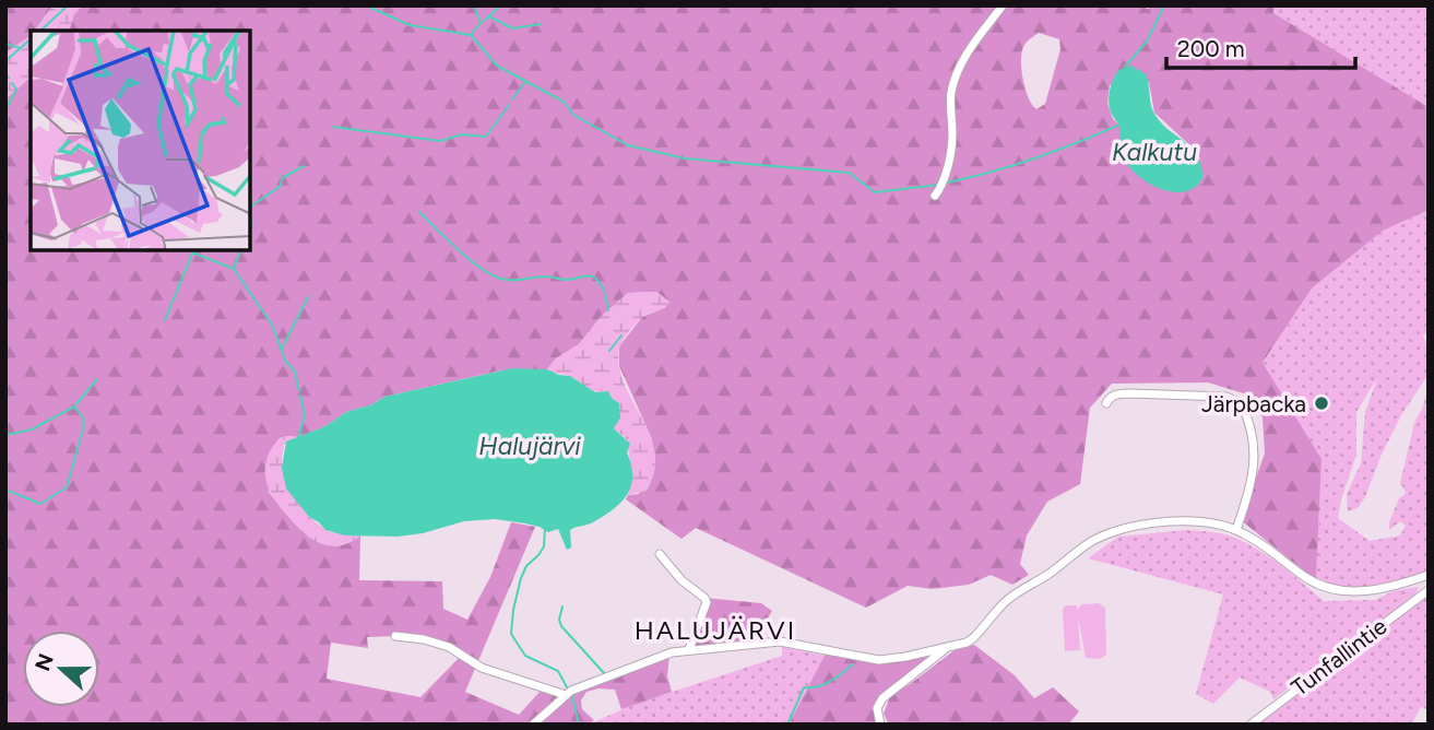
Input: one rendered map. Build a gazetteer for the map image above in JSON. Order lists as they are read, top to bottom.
{
  "streets": {
    "street": ["Tunfallintie"]
  },
  "districts": ["HALUJÄRVI"],
  "water": ["Kalkutu", "Halujärvi"],
  "places": ["Järpbacka"],
  "scale_bar": "200 m",
  "north": "left"
}
